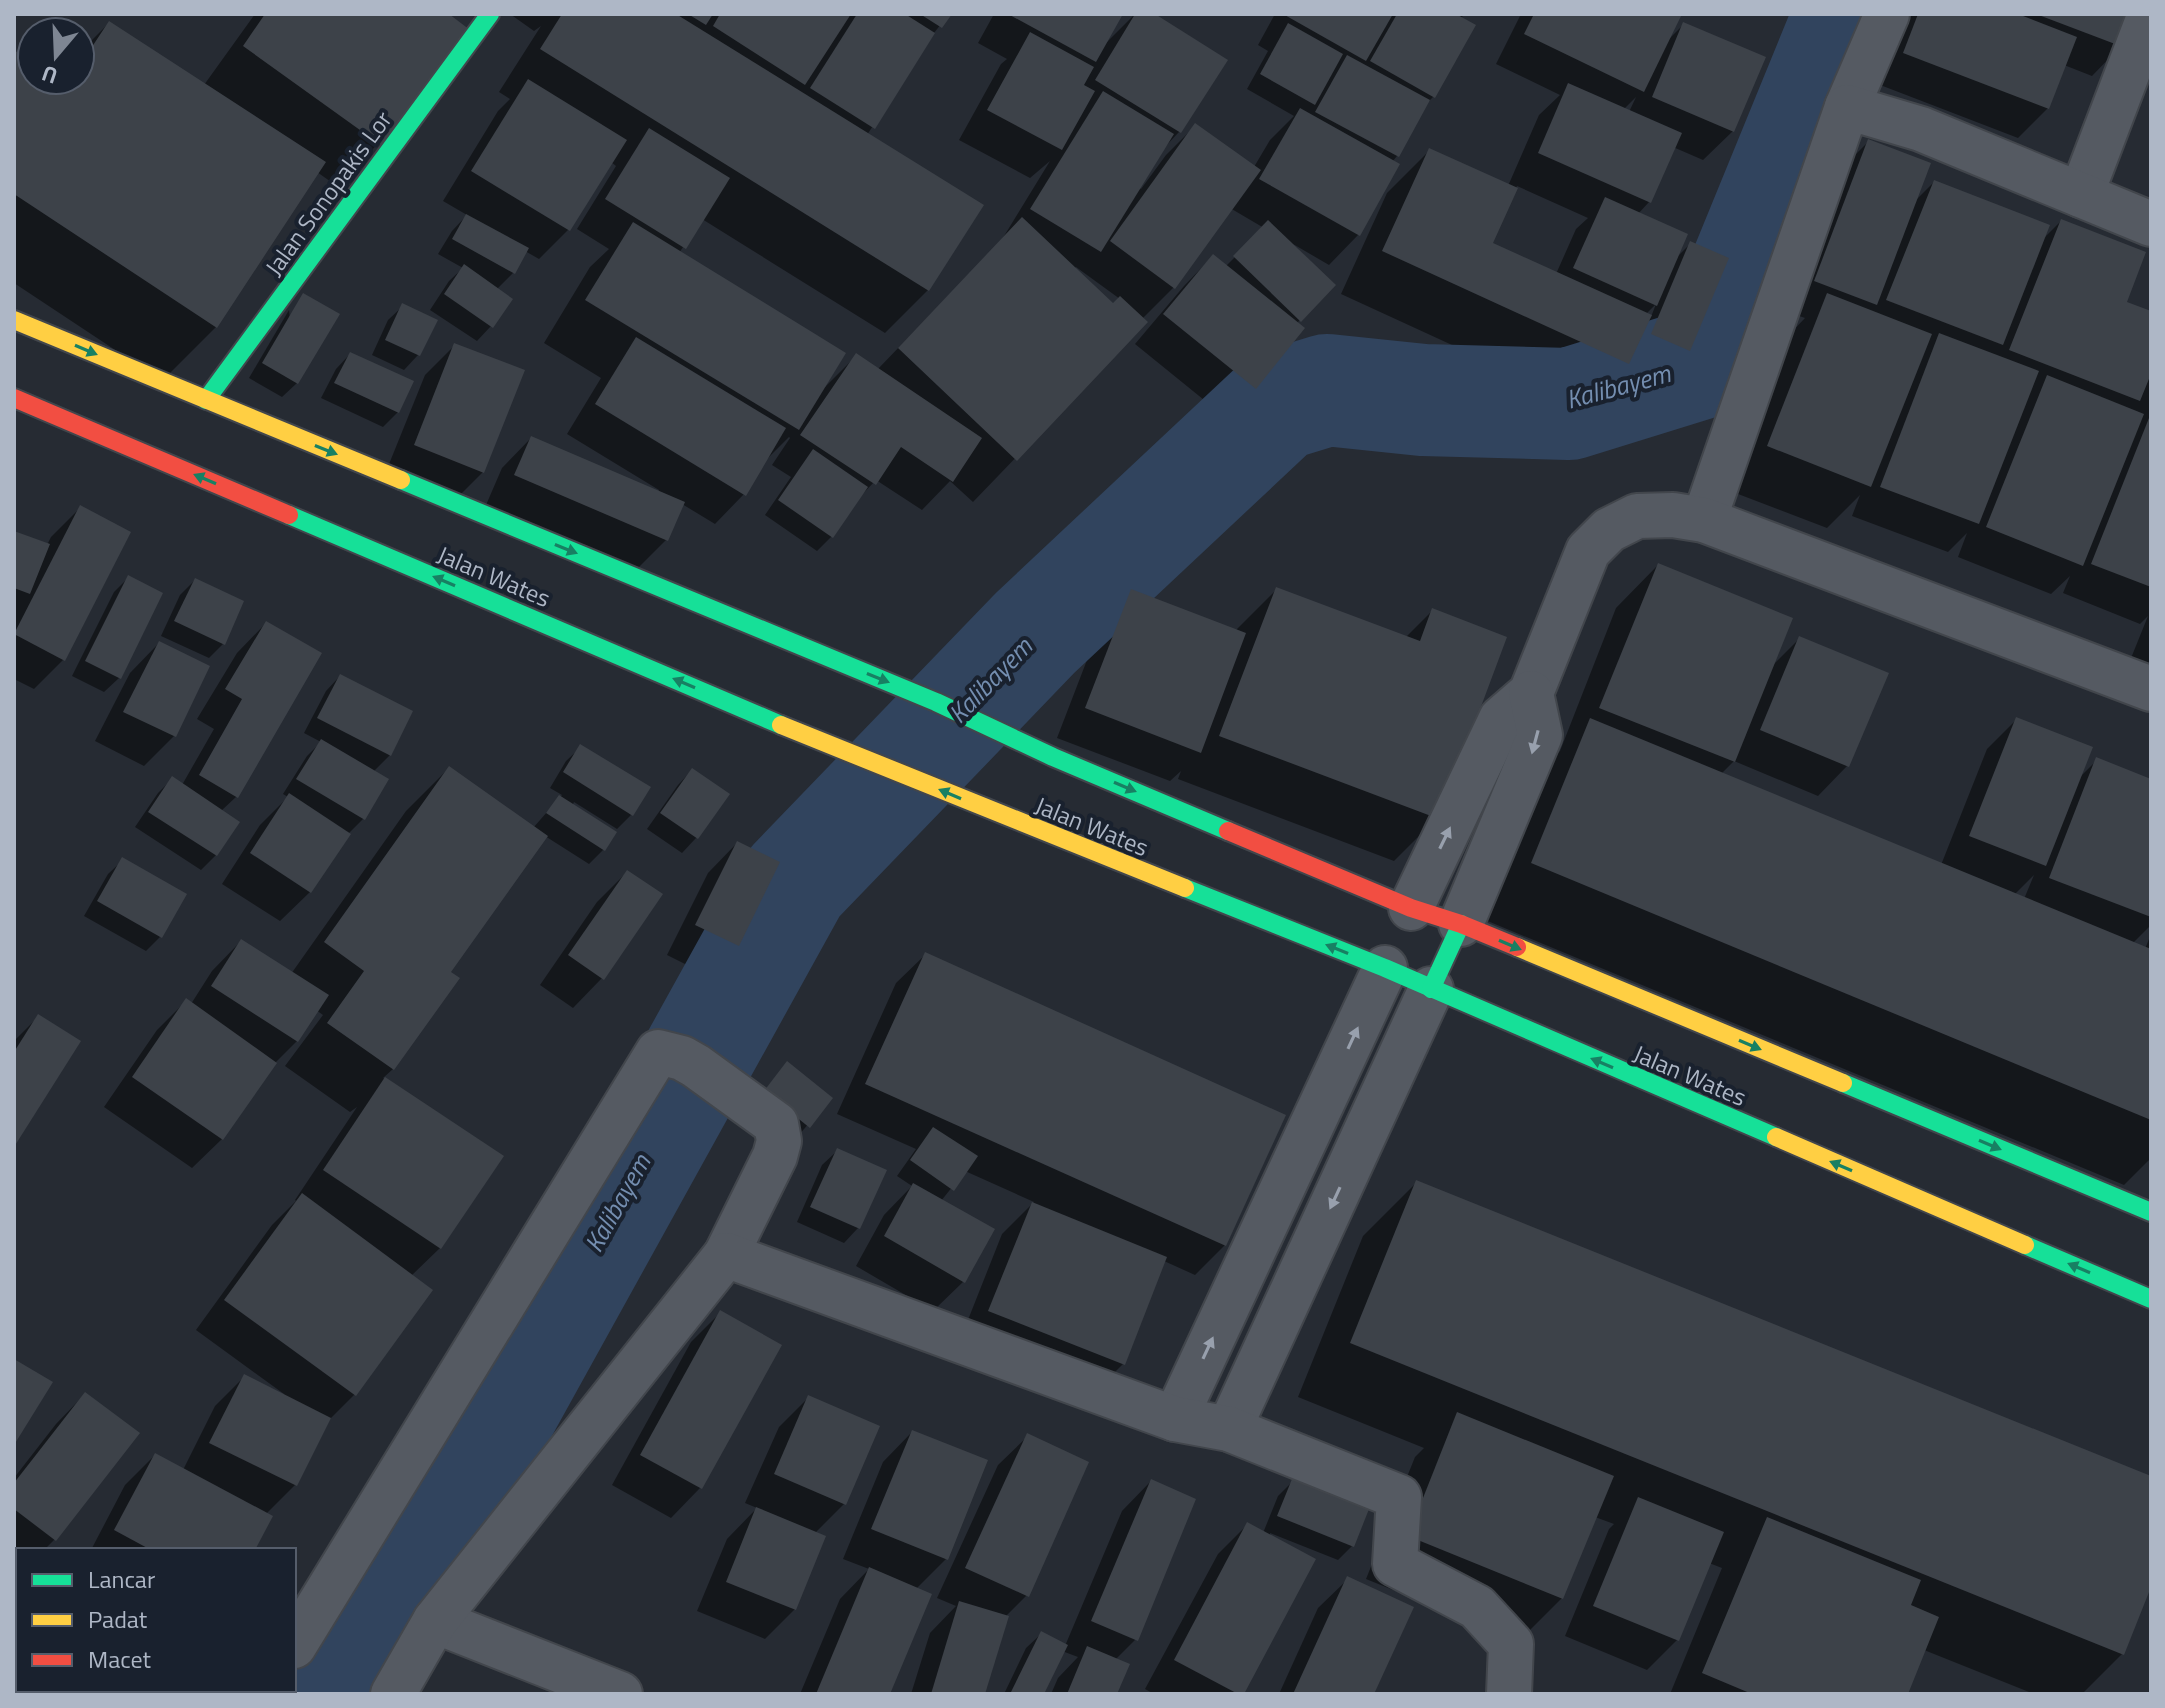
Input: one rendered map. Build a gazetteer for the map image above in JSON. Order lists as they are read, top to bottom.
{
  "streets": {
    "main road": ["Jalan Sonopakis Lor", "Jalan Wates"]
  },
  "crossings": [
    ["Jalan Sonopakis Lor", "Jalan Wates"]
  ],
  "water": ["Kalibayem"],
  "legend": ["Lancar", "Padat", "Macet"],
  "north": "bottom"
}
